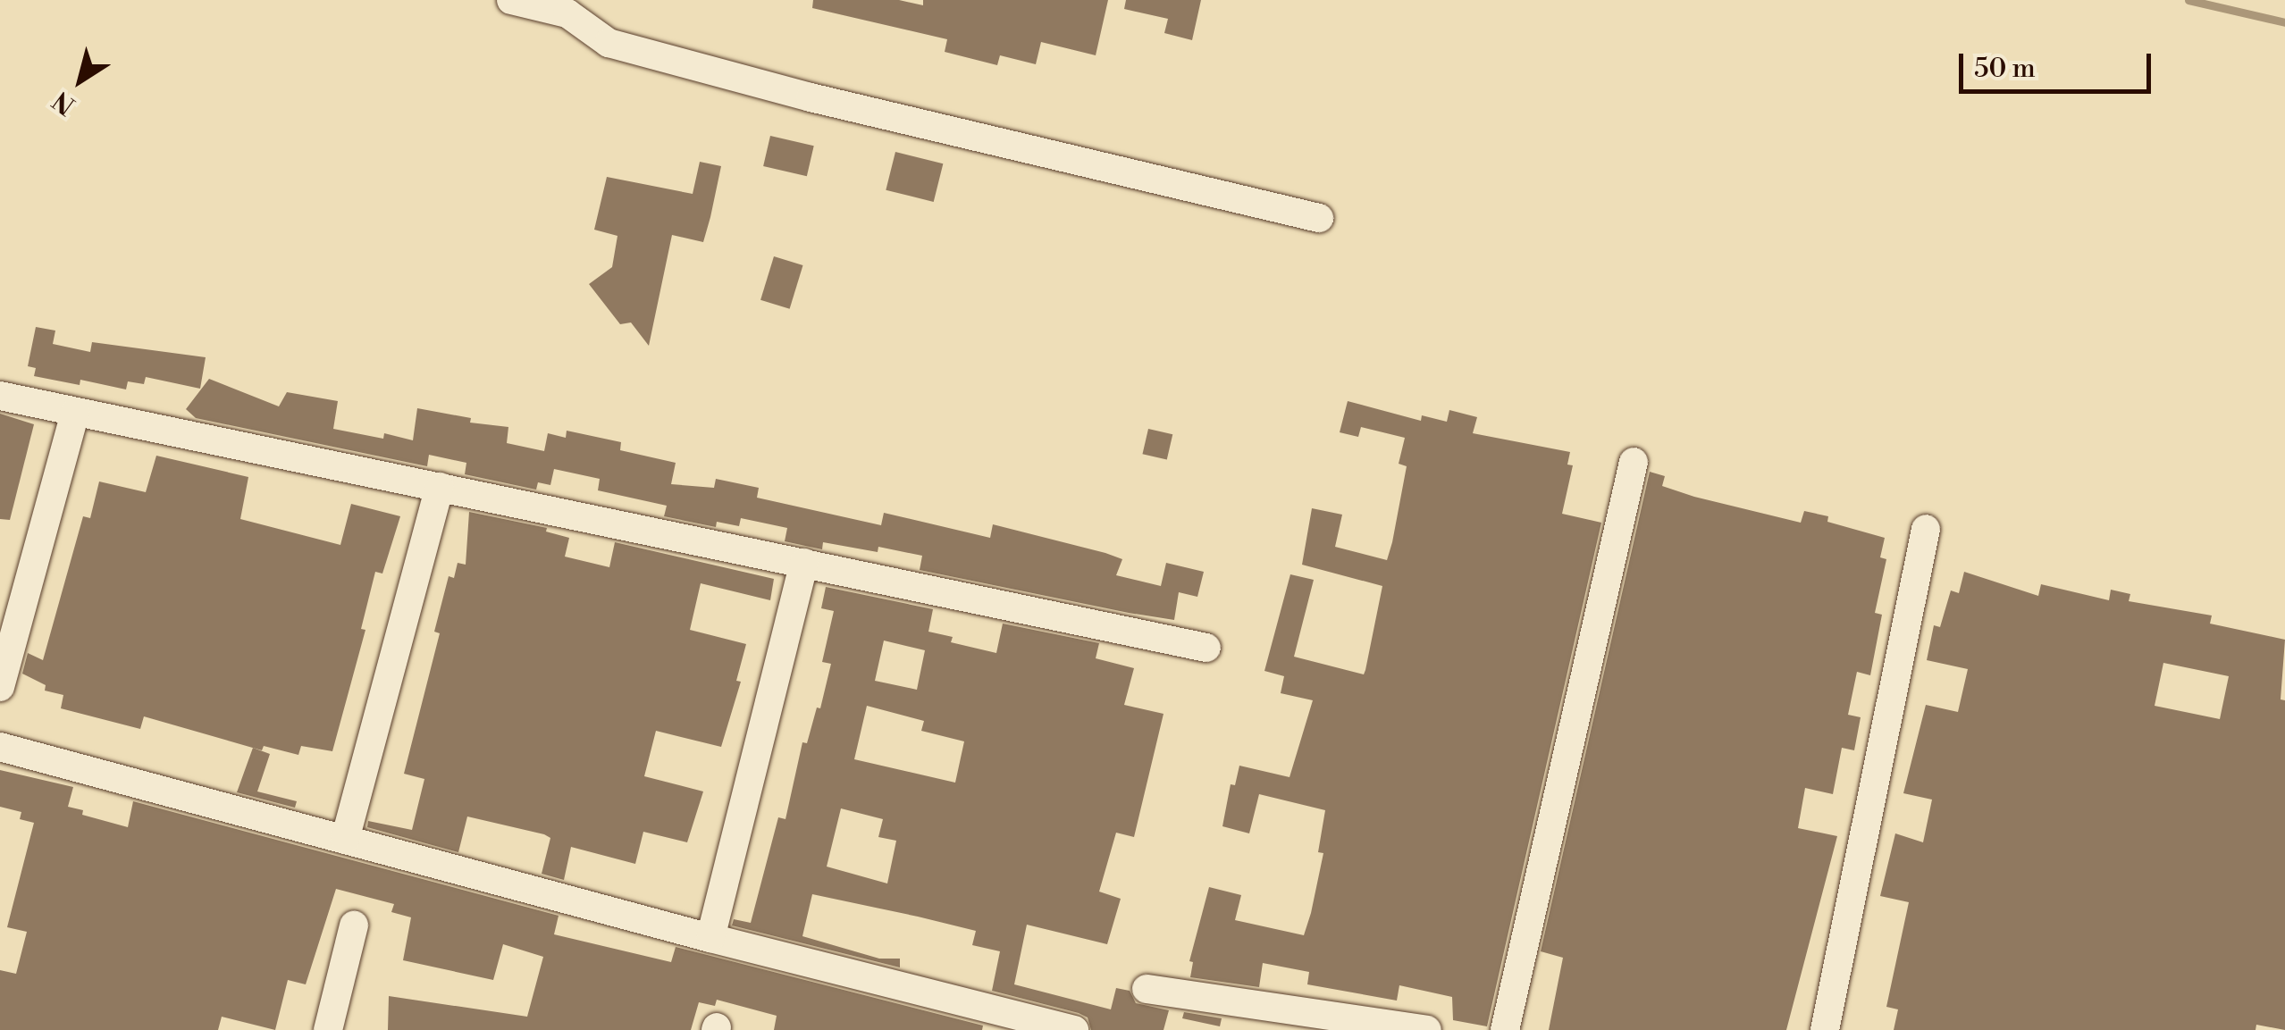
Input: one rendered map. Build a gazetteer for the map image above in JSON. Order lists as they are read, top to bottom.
{
  "scale_bar": "50 m",
  "north": "bottom left"
}
